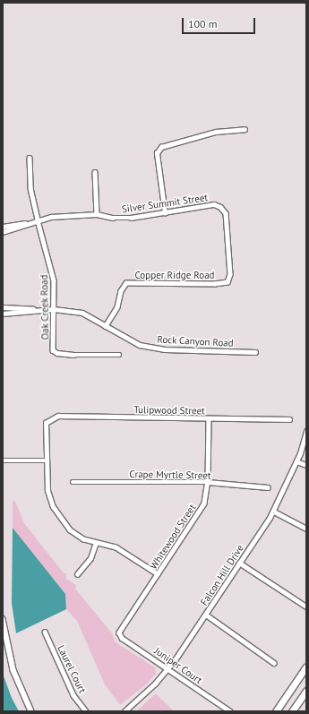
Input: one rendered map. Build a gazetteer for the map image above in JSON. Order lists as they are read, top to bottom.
{
  "streets": {
    "street": [
      "Silver Summit Street",
      "Copper Ridge Road",
      "Oak Creek Road",
      "Rock Canyon Road",
      "Tulipwood Street",
      "Crape Myrtle Street",
      "Whitewood Street",
      "Falcon Hill Drive",
      "Juniper Court",
      "Laurel Court"
    ]
  },
  "crossings": [
    ["Silver Summit Street", "Copper Ridge Road"],
    ["Silver Summit Street", "Oak Creek Road"],
    ["Copper Ridge Road", "Rock Canyon Road"],
    ["Oak Creek Road", "Rock Canyon Road"],
    ["Tulipwood Street", "Whitewood Street"],
    ["Crape Myrtle Street", "Whitewood Street"],
    ["Whitewood Street", "Juniper Court"],
    ["Falcon Hill Drive", "Juniper Court"]
  ],
  "scale_bar": "100 m"
}
